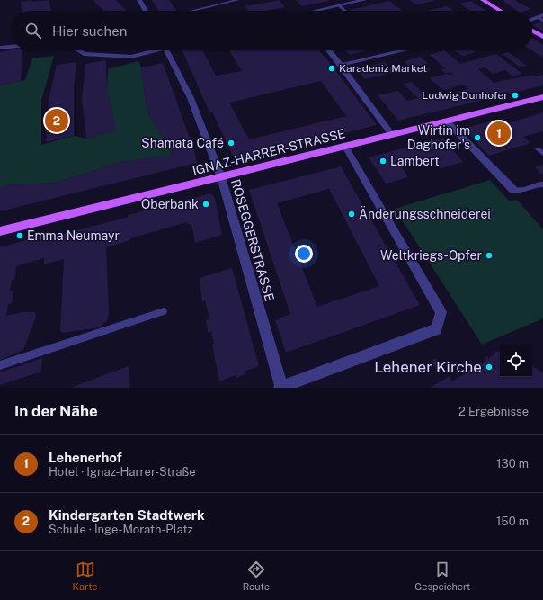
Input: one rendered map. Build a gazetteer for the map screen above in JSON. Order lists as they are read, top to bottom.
{
  "streets": {
    "main road": ["IGNAZ-HARRER-STRASSE"],
    "street": ["ROSEGGERSTRASSE"]
  },
  "crossings": [
    ["IGNAZ-HARRER-STRASSE", "ROSEGGERSTRASSE"]
  ],
  "places": [
    "Karadeniz Market",
    "Ludwig Dunhofer",
    "Wirtin im Daghofer's",
    "Shamata Café",
    "Lambert",
    "Oberbank",
    "Änderungsschneiderei",
    "Emma Neumayr",
    "Weltkriegs-Opfer",
    "Lehener Kirche"
  ],
  "page": {
    "search": "Hier suchen",
    "pins": ["2", "1"],
    "heading": ["In der Nähe", "2 Ergebnisse"],
    "list": [
      {
        "mark": "1",
        "name": "Lehenerhof",
        "note": "Hotel · Ignaz-Harrer-Straße",
        "value": "130 m"
      },
      {
        "mark": "2",
        "name": "Kindergarten Stadtwerk",
        "note": "Schule · Inge-Morath-Platz",
        "value": "150 m"
      }
    ],
    "nav": ["Karte", "Route", "Gespeichert"]
  }
}
